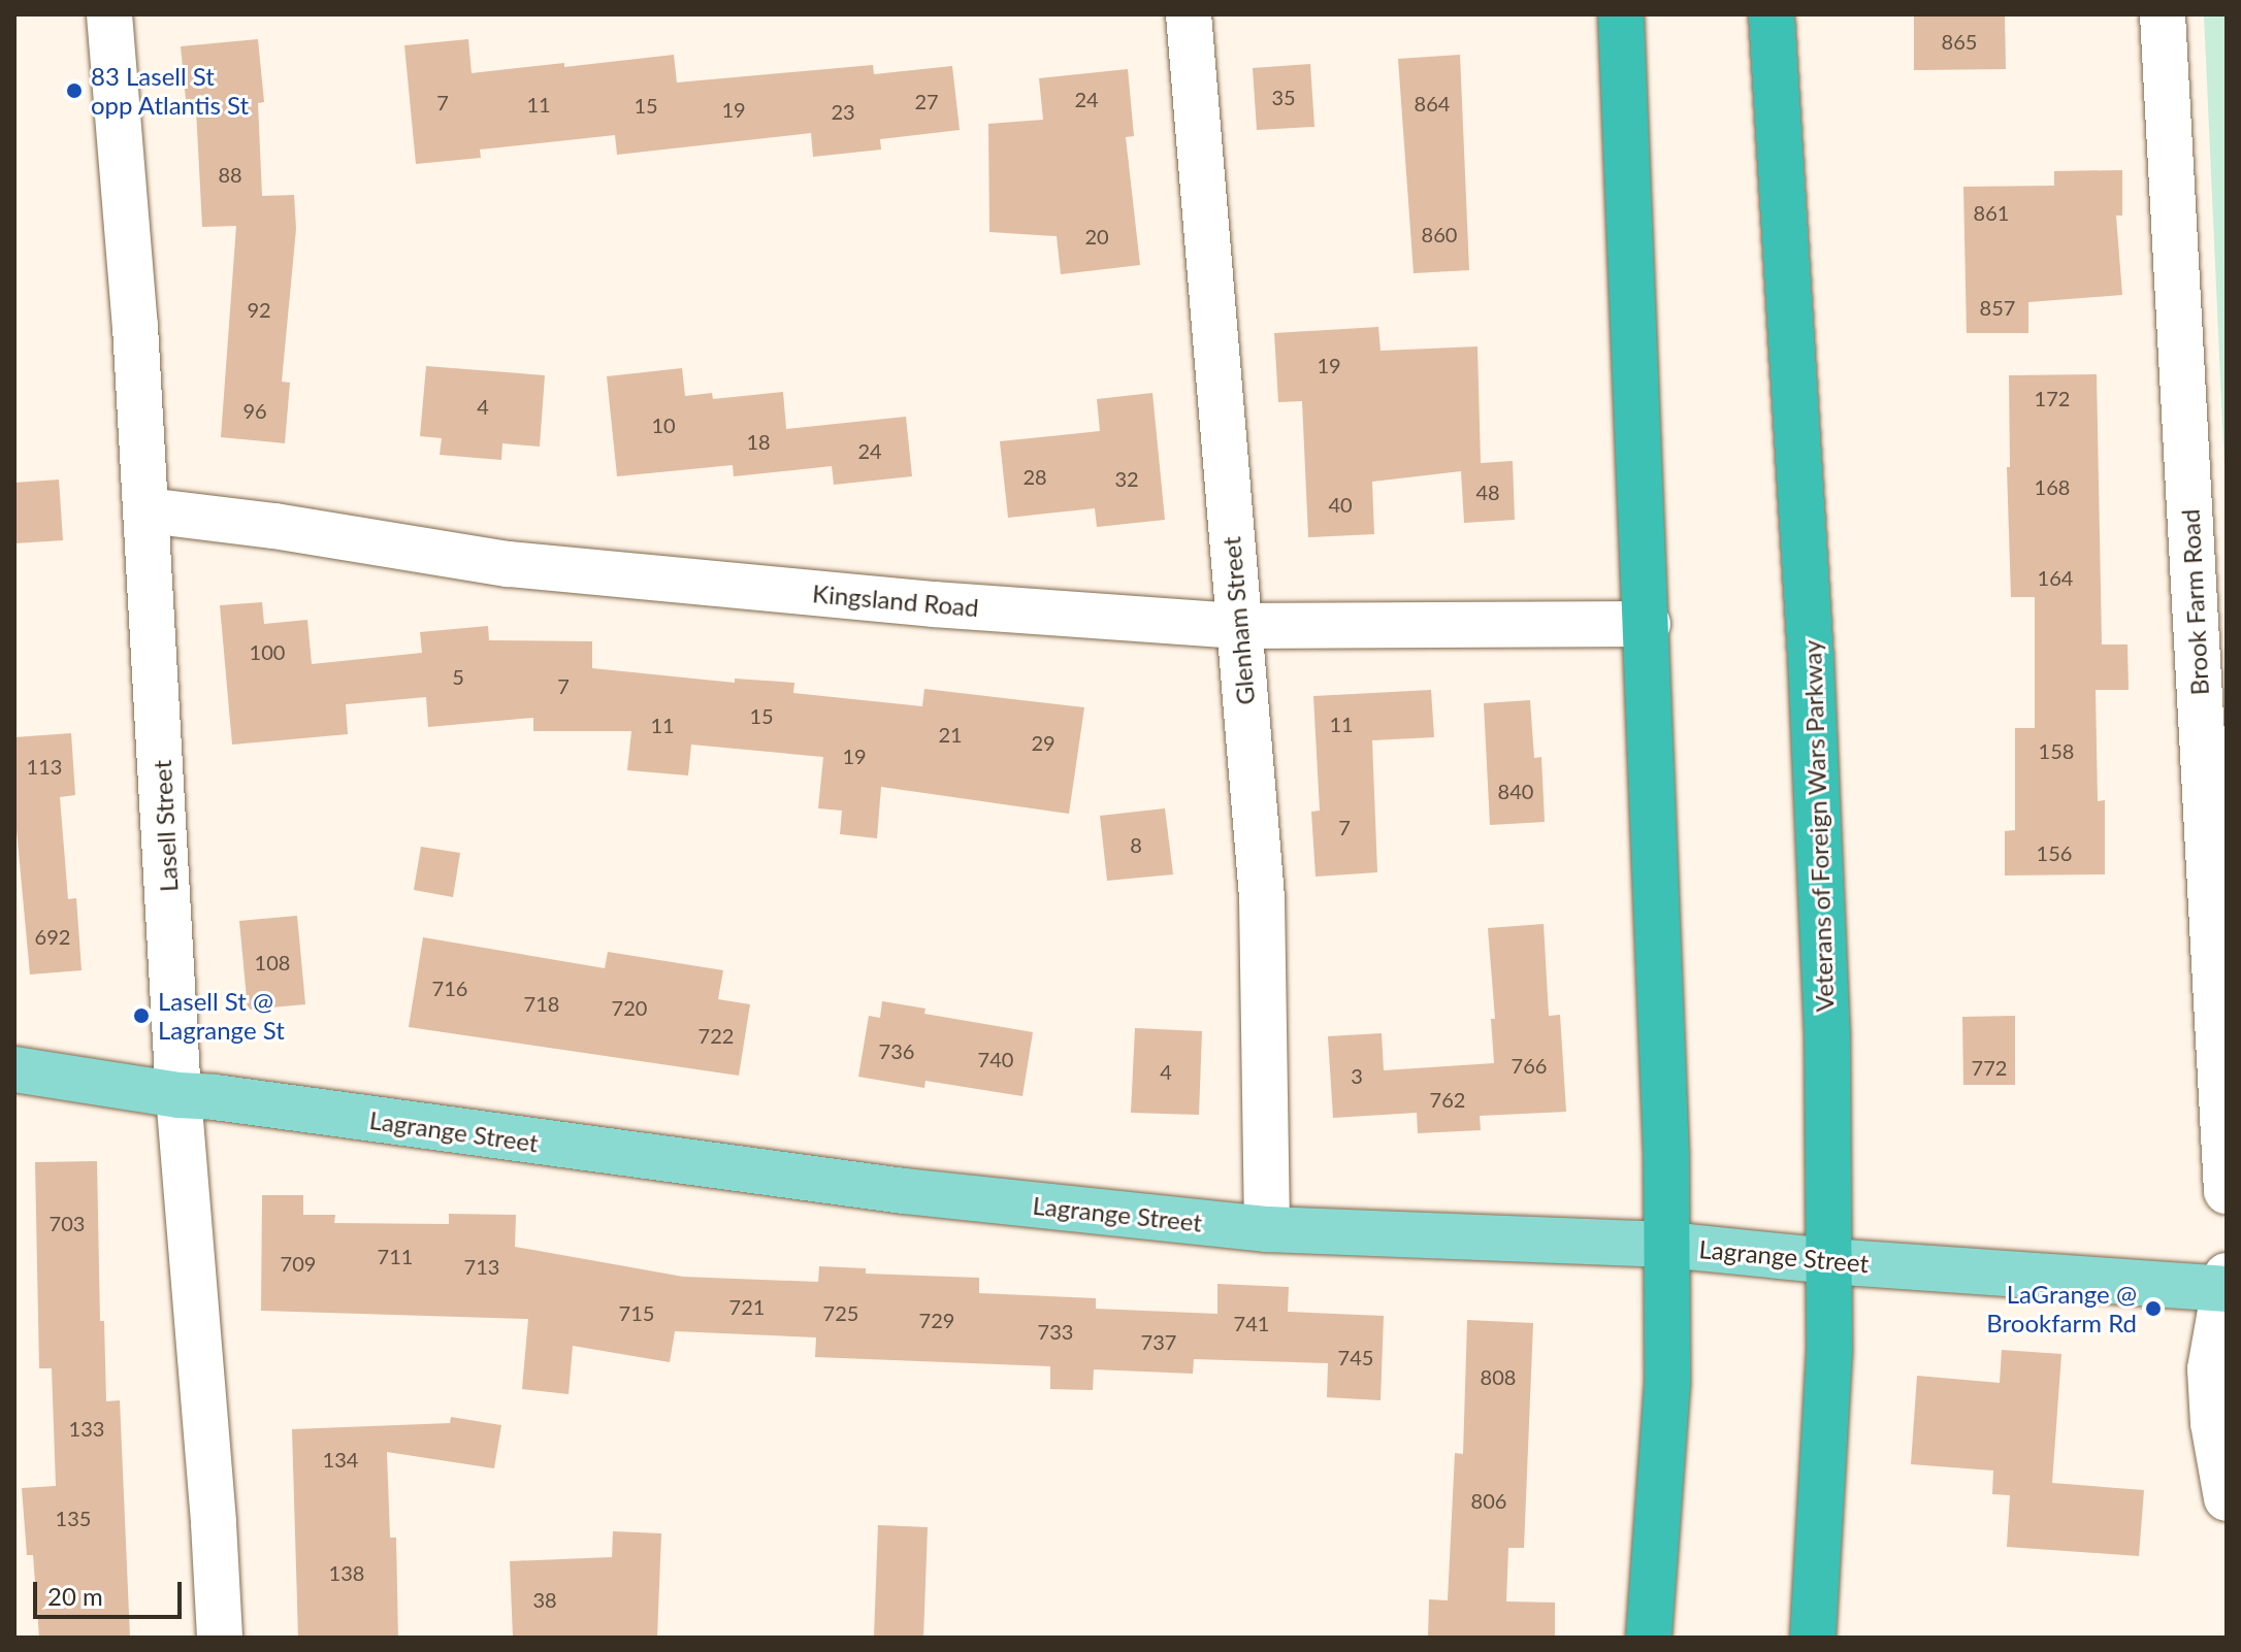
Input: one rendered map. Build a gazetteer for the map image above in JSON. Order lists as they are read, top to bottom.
{
  "streets": {
    "highway": ["Veterans of Foreign Wars Parkway"],
    "main road": ["Lagrange Street"],
    "street": [
      "Kingsland Road",
      "Brook Farm Road",
      "Glenham Street",
      "Lasell Street"
    ]
  },
  "crossings": [
    ["Kingsland Road", "Glenham Street"],
    ["Kingsland Road", "Lasell Street"],
    ["Glenham Street", "Lagrange Street"],
    ["Lasell Street", "Lagrange Street"],
    ["Veterans of Foreign Wars Parkway", "Lagrange Street"]
  ],
  "places": ["83 Lasell St opp Atlantis St", "Lasell St @ Lagrange St", "LaGrange @ Brookfarm Rd"],
  "house_numbers": [
    "865",
    "35",
    "24",
    "27",
    "7",
    "864",
    "11",
    "15",
    "19",
    "23",
    "88",
    "861",
    "860",
    "20",
    "857",
    "92",
    "19",
    "172",
    "4",
    "96",
    "10",
    "18",
    "24",
    "28",
    "32",
    "168",
    "48",
    "40",
    "164",
    "100",
    "5",
    "7",
    "15",
    "11",
    "11",
    "21",
    "29",
    "158",
    "19",
    "113",
    "840",
    "7",
    "8",
    "156",
    "692",
    "108",
    "716",
    "718",
    "720",
    "722",
    "736",
    "740",
    "766",
    "772",
    "4",
    "3",
    "762",
    "703",
    "711",
    "709",
    "713",
    "721",
    "715",
    "725",
    "729",
    "741",
    "733",
    "737",
    "745",
    "808",
    "133",
    "134",
    "806",
    "135",
    "138",
    "38"
  ],
  "scale_bar": "20 m"
}
